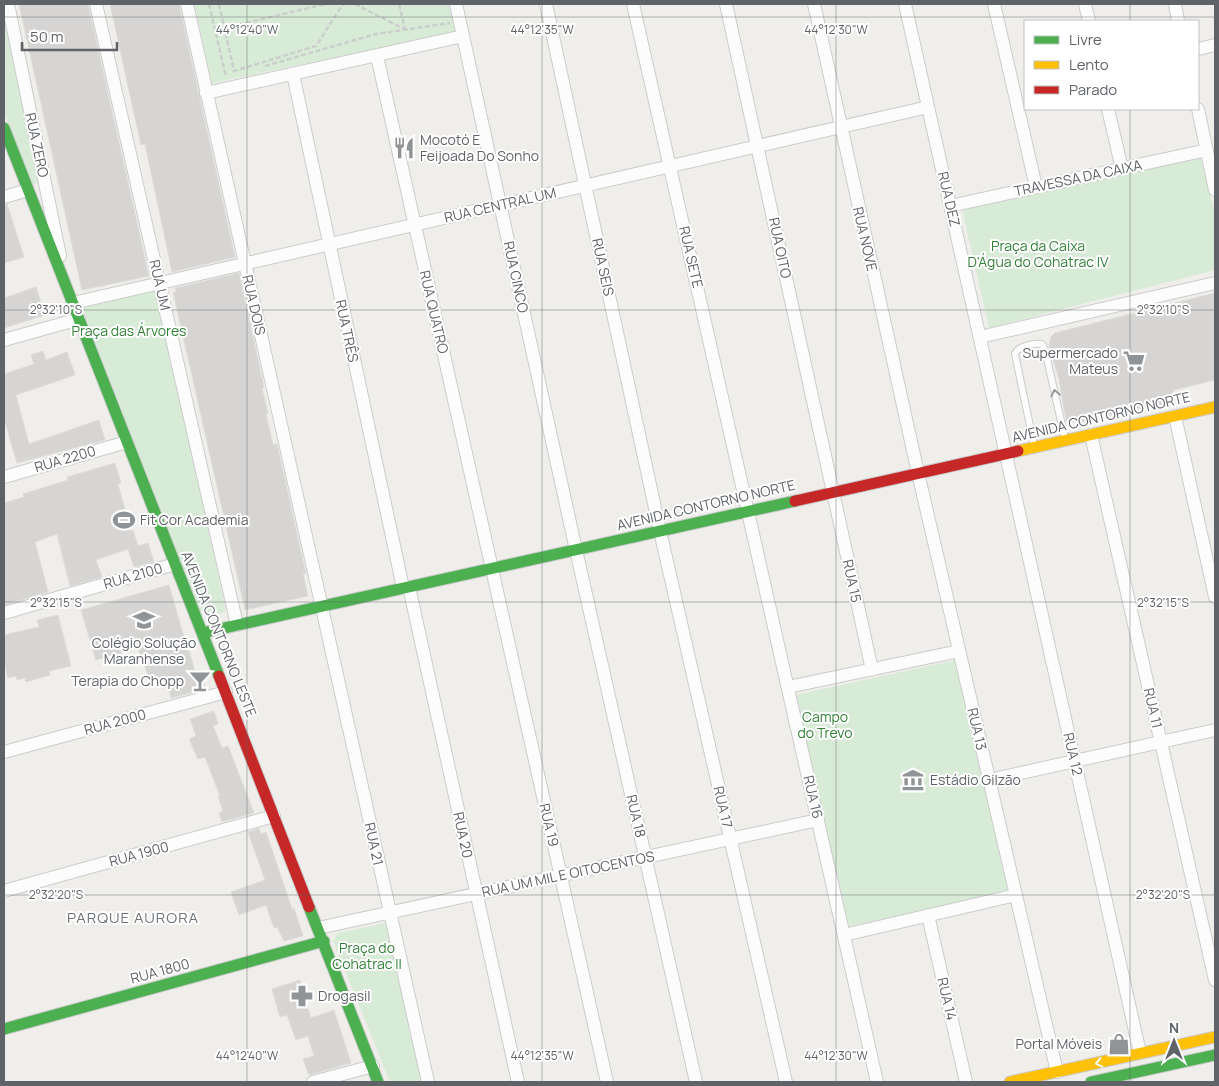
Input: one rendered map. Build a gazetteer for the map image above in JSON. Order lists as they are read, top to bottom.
{
  "streets": {
    "main road": ["AVENIDA CONTORNO NORTE", "AVENIDA CONTORNO LESTE", "RUA 1800"],
    "street": [
      "RUA ZERO",
      "TRAVESSA DA CAIXA",
      "RUA DEZ",
      "RUA CENTRAL UM",
      "RUA NOVE",
      "RUA OITO",
      "RUA SETE",
      "RUA SEIS",
      "RUA CINCO",
      "RUA UM",
      "RUA DOIS",
      "RUA QUATRO",
      "RUA TRÊS",
      "RUA 2200",
      "RUA 2100",
      "RUA 15",
      "RUA 11",
      "RUA 2000",
      "RUA 13",
      "RUA 12",
      "RUA 16",
      "RUA 17",
      "RUA 18",
      "RUA 19",
      "RUA 20",
      "RUA 21",
      "RUA 1900",
      "RUA UM MIL E OITOCENTOS",
      "RUA 14"
    ]
  },
  "crossings": [
    ["RUA ZERO", "AVENIDA CONTORNO LESTE"],
    ["TRAVESSA DA CAIXA", "RUA DEZ"],
    ["RUA DEZ", "RUA CENTRAL UM"],
    ["RUA DEZ", "AVENIDA CONTORNO NORTE"],
    ["RUA DEZ", "RUA 12"],
    ["RUA CENTRAL UM", "RUA NOVE"],
    ["RUA CENTRAL UM", "RUA OITO"],
    ["RUA CENTRAL UM", "RUA SETE"],
    ["RUA CENTRAL UM", "RUA SEIS"],
    ["RUA CENTRAL UM", "RUA CINCO"],
    ["RUA CENTRAL UM", "RUA UM"],
    ["RUA CENTRAL UM", "RUA DOIS"],
    ["RUA CENTRAL UM", "RUA QUATRO"],
    ["RUA CENTRAL UM", "RUA TRÊS"],
    ["RUA CENTRAL UM", "AVENIDA CONTORNO LESTE"],
    ["RUA NOVE", "AVENIDA CONTORNO NORTE"],
    ["RUA NOVE", "RUA 13"],
    ["RUA OITO", "AVENIDA CONTORNO NORTE"],
    ["RUA OITO", "RUA 15"],
    ["RUA SETE", "AVENIDA CONTORNO NORTE"],
    ["RUA SETE", "RUA 16"],
    ["RUA SEIS", "AVENIDA CONTORNO NORTE"],
    ["RUA SEIS", "RUA 17"],
    ["RUA CINCO", "AVENIDA CONTORNO NORTE"],
    ["RUA CINCO", "RUA 18"],
    ["RUA UM", "AVENIDA CONTORNO NORTE"],
    ["RUA DOIS", "AVENIDA CONTORNO NORTE"],
    ["RUA DOIS", "RUA 21"],
    ["RUA QUATRO", "AVENIDA CONTORNO NORTE"],
    ["RUA QUATRO", "RUA 19"],
    ["RUA TRÊS", "AVENIDA CONTORNO NORTE"],
    ["RUA TRÊS", "RUA 20"],
    ["AVENIDA CONTORNO NORTE", "RUA 15"],
    ["AVENIDA CONTORNO NORTE", "AVENIDA CONTORNO LESTE"],
    ["AVENIDA CONTORNO NORTE", "RUA 11"],
    ["AVENIDA CONTORNO NORTE", "RUA 13"],
    ["AVENIDA CONTORNO NORTE", "RUA 12"],
    ["AVENIDA CONTORNO NORTE", "RUA 16"],
    ["AVENIDA CONTORNO NORTE", "RUA 17"],
    ["AVENIDA CONTORNO NORTE", "RUA 18"],
    ["AVENIDA CONTORNO NORTE", "RUA 19"],
    ["AVENIDA CONTORNO NORTE", "RUA 20"],
    ["AVENIDA CONTORNO NORTE", "RUA 21"],
    ["RUA 2200", "AVENIDA CONTORNO LESTE"],
    ["RUA 2100", "AVENIDA CONTORNO LESTE"],
    ["AVENIDA CONTORNO LESTE", "RUA 2000"],
    ["AVENIDA CONTORNO LESTE", "RUA 1900"],
    ["AVENIDA CONTORNO LESTE", "RUA UM MIL E OITOCENTOS"],
    ["AVENIDA CONTORNO LESTE", "RUA 1800"],
    ["RUA 16", "RUA UM MIL E OITOCENTOS"],
    ["RUA 17", "RUA UM MIL E OITOCENTOS"],
    ["RUA 18", "RUA UM MIL E OITOCENTOS"],
    ["RUA 19", "RUA UM MIL E OITOCENTOS"],
    ["RUA 20", "RUA UM MIL E OITOCENTOS"],
    ["RUA 21", "RUA UM MIL E OITOCENTOS"]
  ],
  "districts": ["PARQUE AURORA"],
  "parks": [
    "Praça da Caixa D'Água do Cohatrac IV",
    "Praça das Árvores",
    "Campo do Trevo",
    "Praça do Cohatrac II"
  ],
  "places": {
    "restaurant": ["Mocotó E Feijoada Do Sonho"],
    "supermarket": ["Supermercado Mateus"],
    "sports": ["Fit Cor Academia"],
    "school or university": ["Colégio Solução Maranhense"],
    "bar": ["Terapia do Chopp"],
    "museum": ["Estádio Gilzão"],
    "pharmacy": ["Drogasil"],
    "shop": ["Portal Móveis"]
  },
  "legend": ["Livre", "Lento", "Parado"],
  "scale_bar": "50 m",
  "north": "top",
  "coordinates": [
    "44°12'40\"W",
    "44°12'35\"W",
    "44°12'30\"W",
    "2°32'10\"S",
    "2°32'15\"S",
    "2°32'20\"S"
  ]
}
